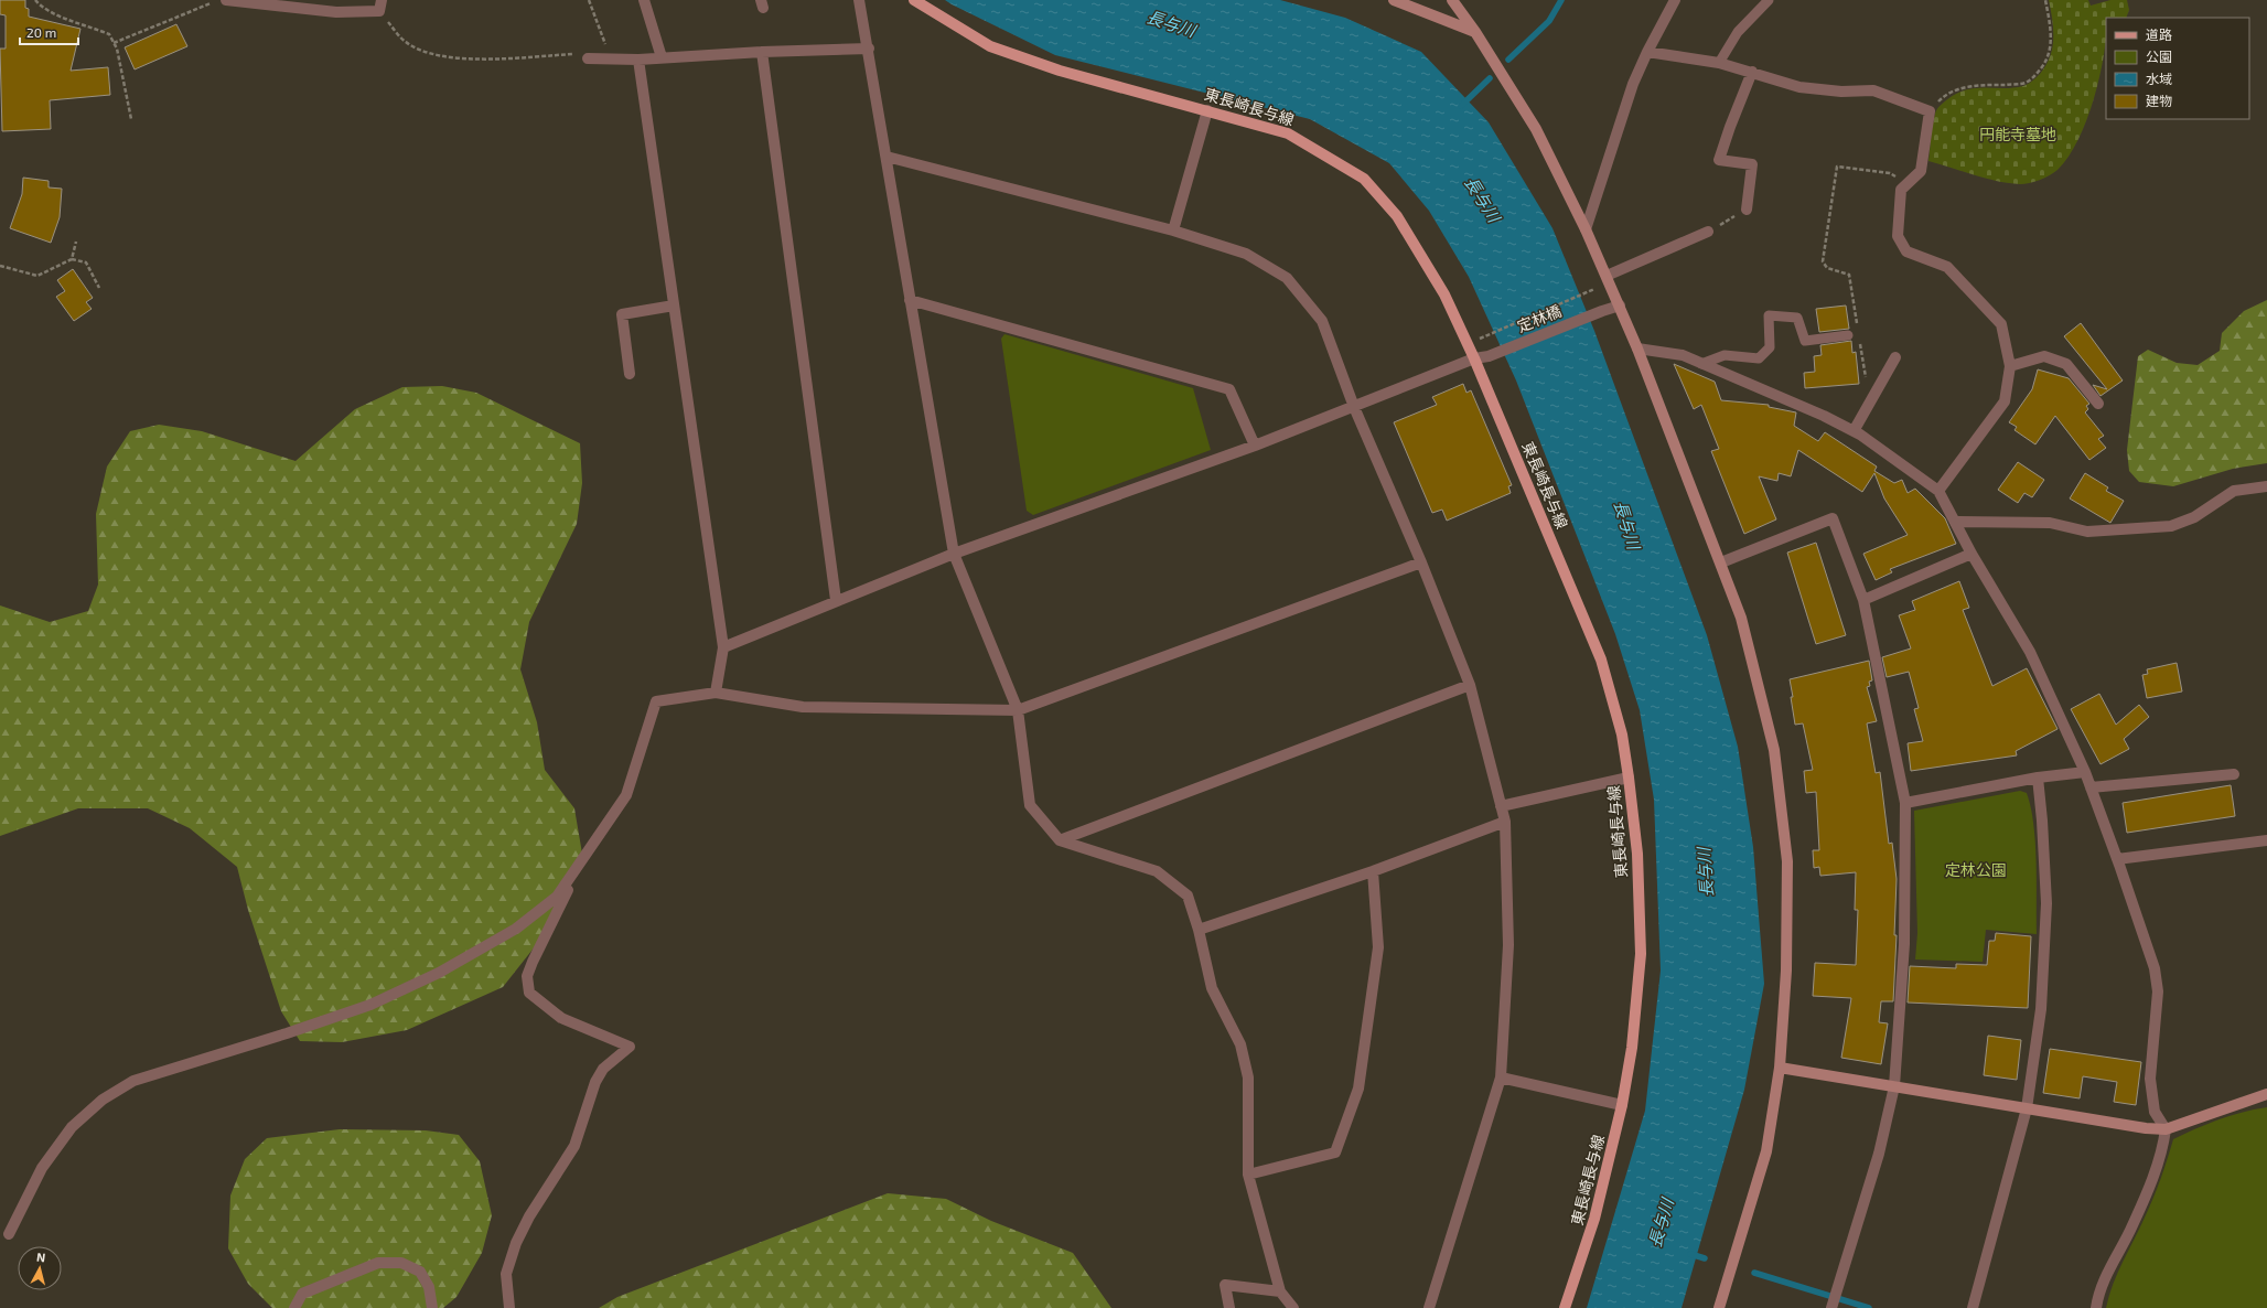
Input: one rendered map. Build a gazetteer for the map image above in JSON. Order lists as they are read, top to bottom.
{
  "streets": {
    "main road": ["東長崎長与線"],
    "street": ["定林橋"]
  },
  "crossings": [
    ["東長崎長与線", "定林橋"]
  ],
  "water": ["長与川"],
  "parks": ["円能寺墓地", "定林公園"],
  "legend": [
    "道路",
    "公園",
    "水域",
    "建物"
  ],
  "scale_bar": "20 m",
  "north": "top"
}
